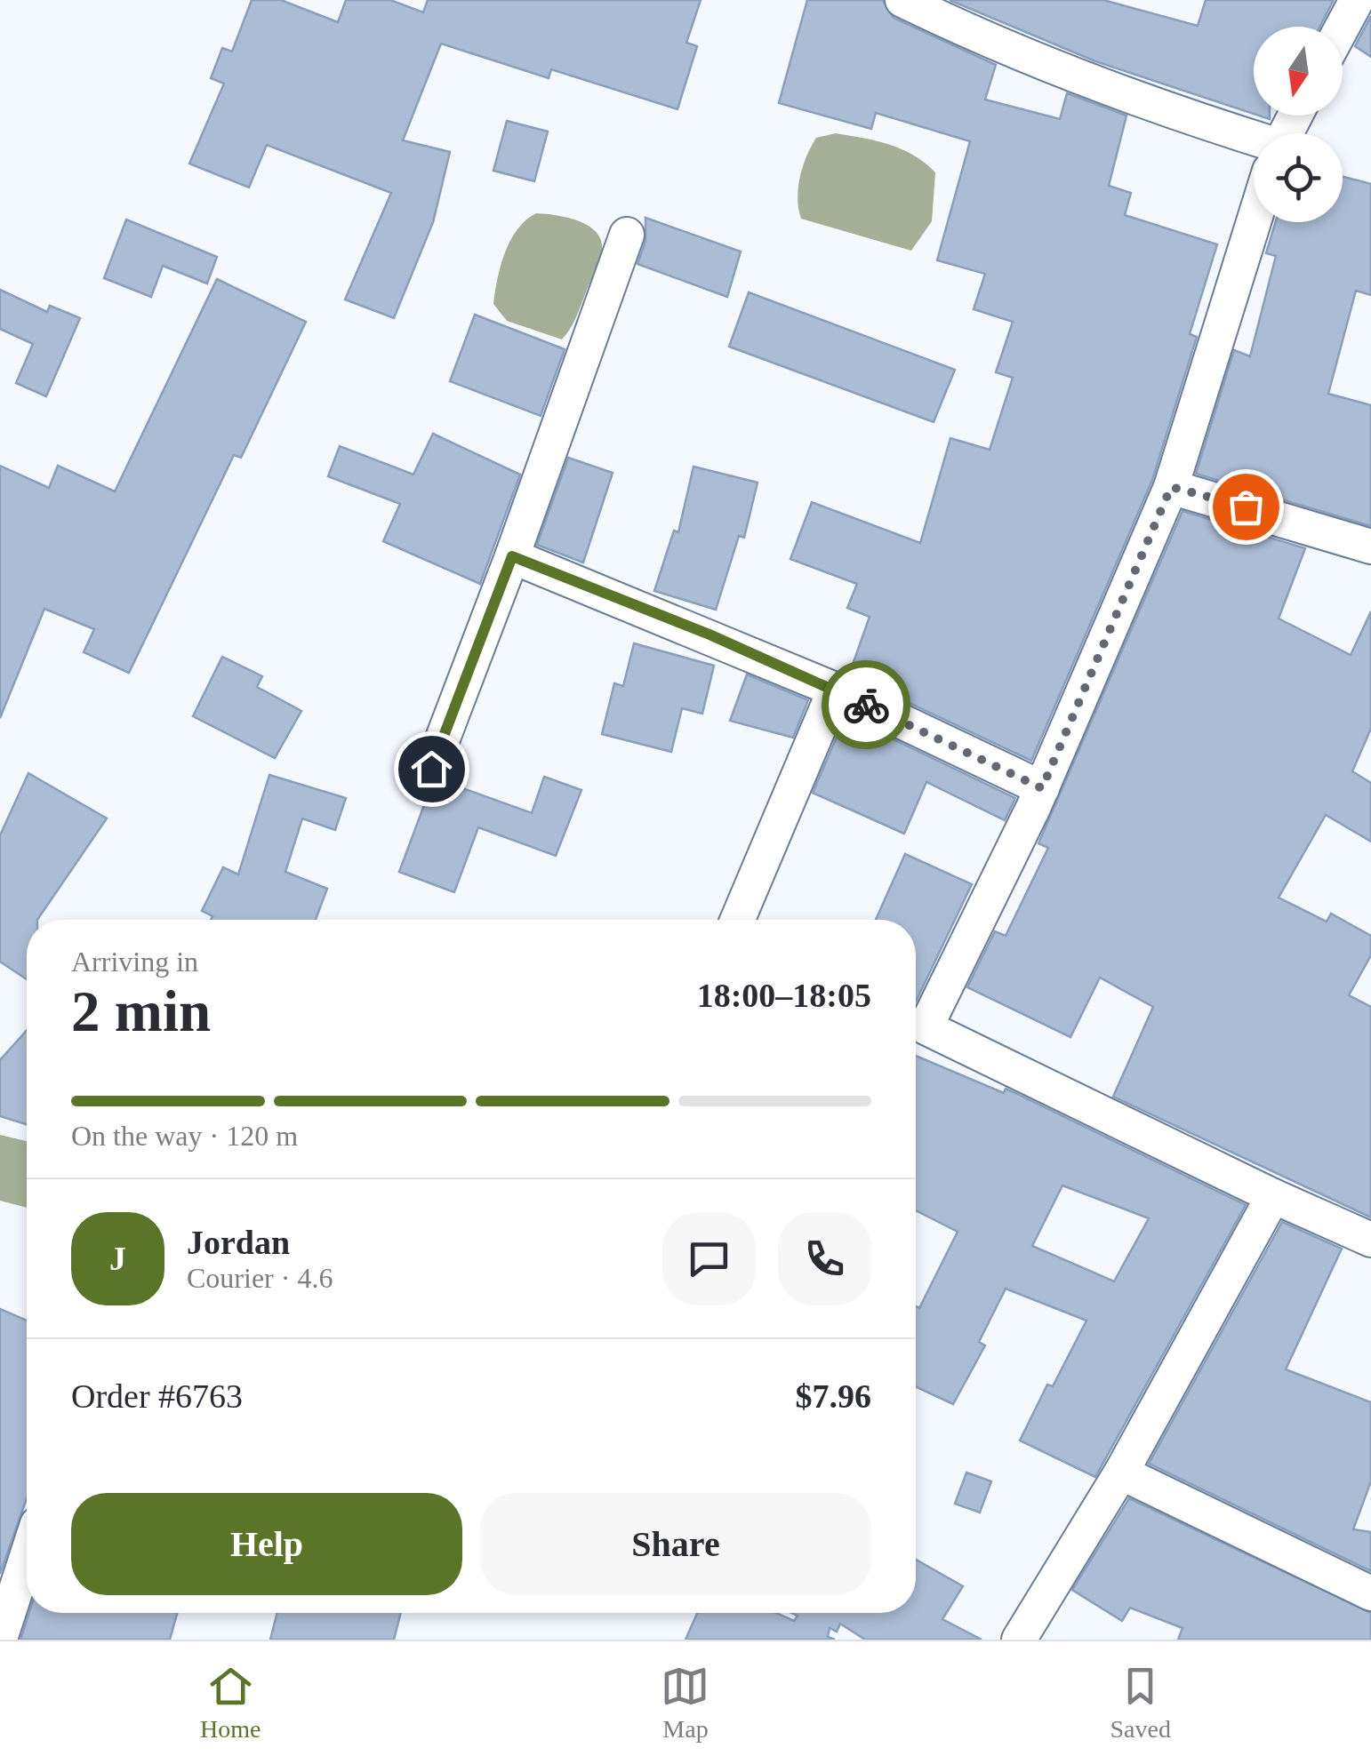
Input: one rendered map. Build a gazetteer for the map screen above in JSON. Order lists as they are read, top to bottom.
{
  "north": "bottom",
  "page": {
    "heading": ["2 min", "Arriving in", "18:00–18:05"],
    "panel": [
      "Jordan",
      "Courier · 4.6",
      "Order #6763",
      "$7.96"
    ],
    "bar": "On the way · 120 m",
    "round": "J",
    "buttons": ["Help", "Share"],
    "tabs": ["Home", "Map", "Saved"]
  }
}
